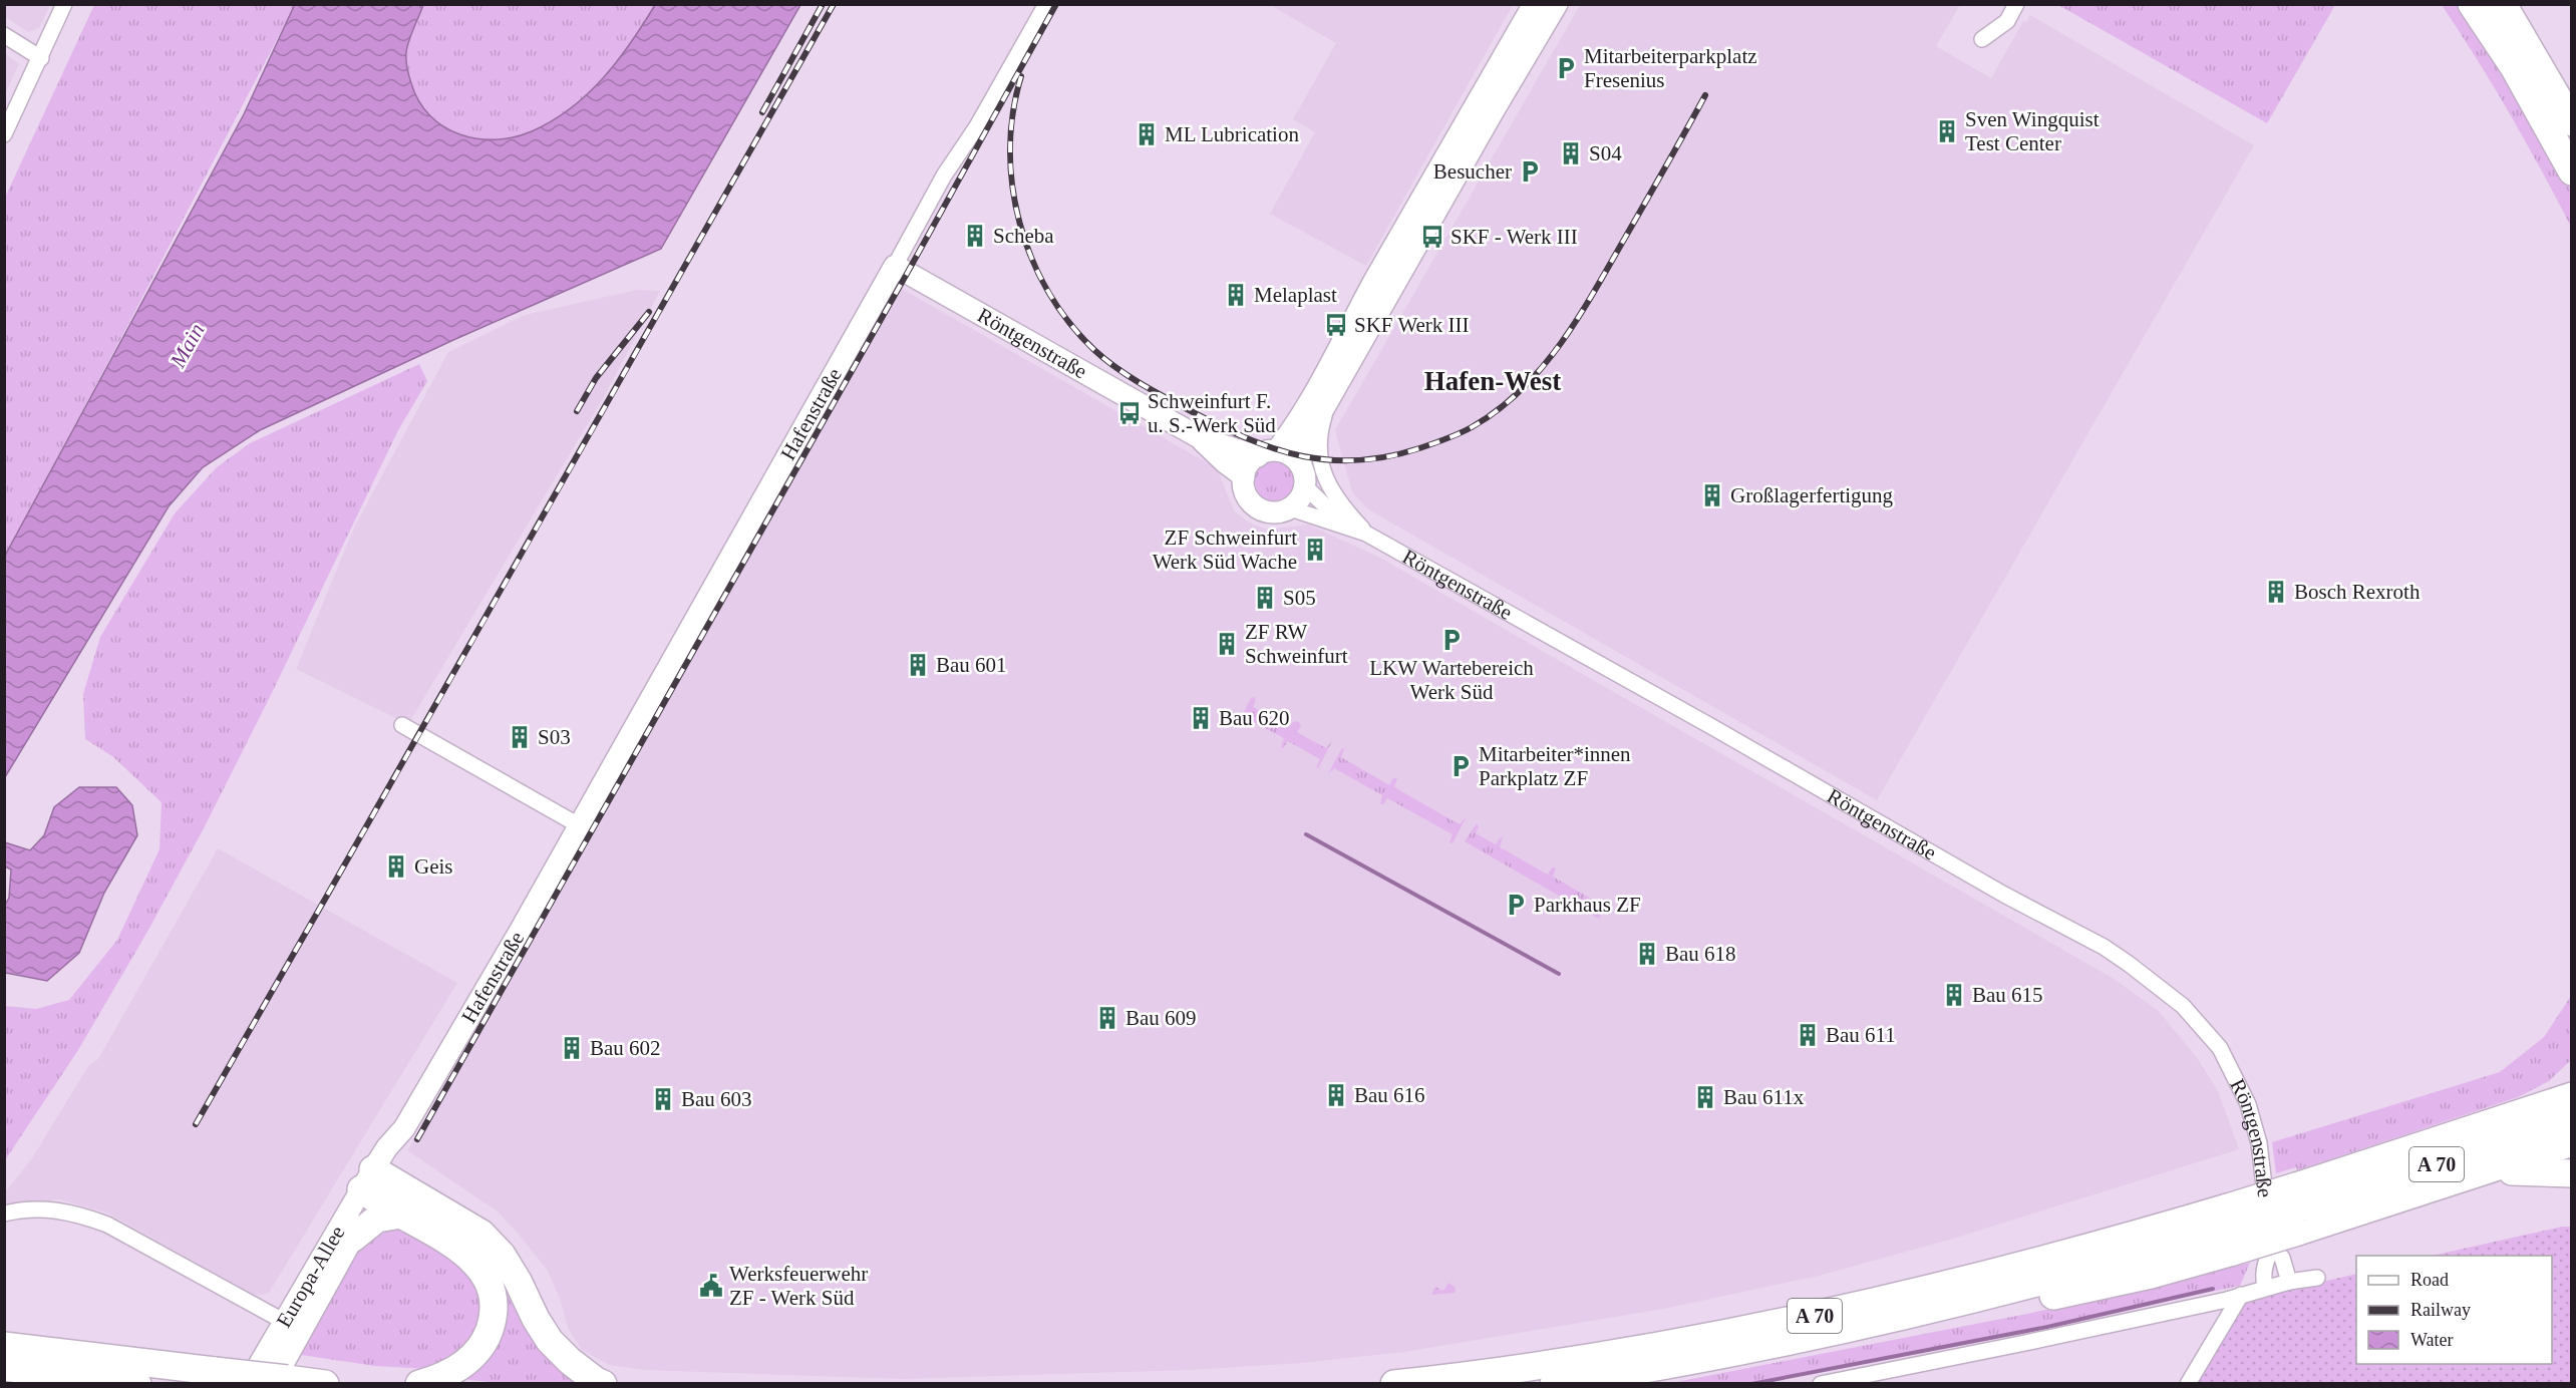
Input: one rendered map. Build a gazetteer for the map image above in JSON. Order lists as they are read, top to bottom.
{
  "streets": {
    "highway": ["A 70"],
    "street": ["Röntgenstraße", "Hafenstraße", "Europa-Allee"]
  },
  "crossings": [
    ["Röntgenstraße", "Hafenstraße"],
    ["Hafenstraße", "Europa-Allee"]
  ],
  "districts": ["Hafen-West"],
  "water": ["Main"],
  "places": {
    "parking": [
      "Mitarbeiterparkplatz Fresenius",
      "Besucher",
      "LKW Wartebereich Werk Süd",
      "Mitarbeiter*innen Parkplatz ZF",
      "Parkhaus ZF"
    ],
    "building": [
      "Sven Wingquist Test Center",
      "ML Lubrication",
      "S04",
      "Scheba",
      "Melaplast",
      "Großlagerfertigung",
      "ZF Schweinfurt Werk Süd Wache",
      "Bosch Rexroth",
      "S05",
      "ZF RW Schweinfurt",
      "Bau 601",
      "Bau 620",
      "S03",
      "Geis",
      "Bau 618",
      "Bau 615",
      "Bau 609",
      "Bau 611",
      "Bau 602",
      "Bau 616",
      "Bau 611x",
      "Bau 603"
    ],
    "bus stop": ["SKF - Werk III", "SKF Werk III", "Schweinfurt F. u. S.-Werk Süd"],
    "public building": ["Werksfeuerwehr ZF - Werk Süd"]
  },
  "legend": ["Road", "Railway", "Water"]
}
